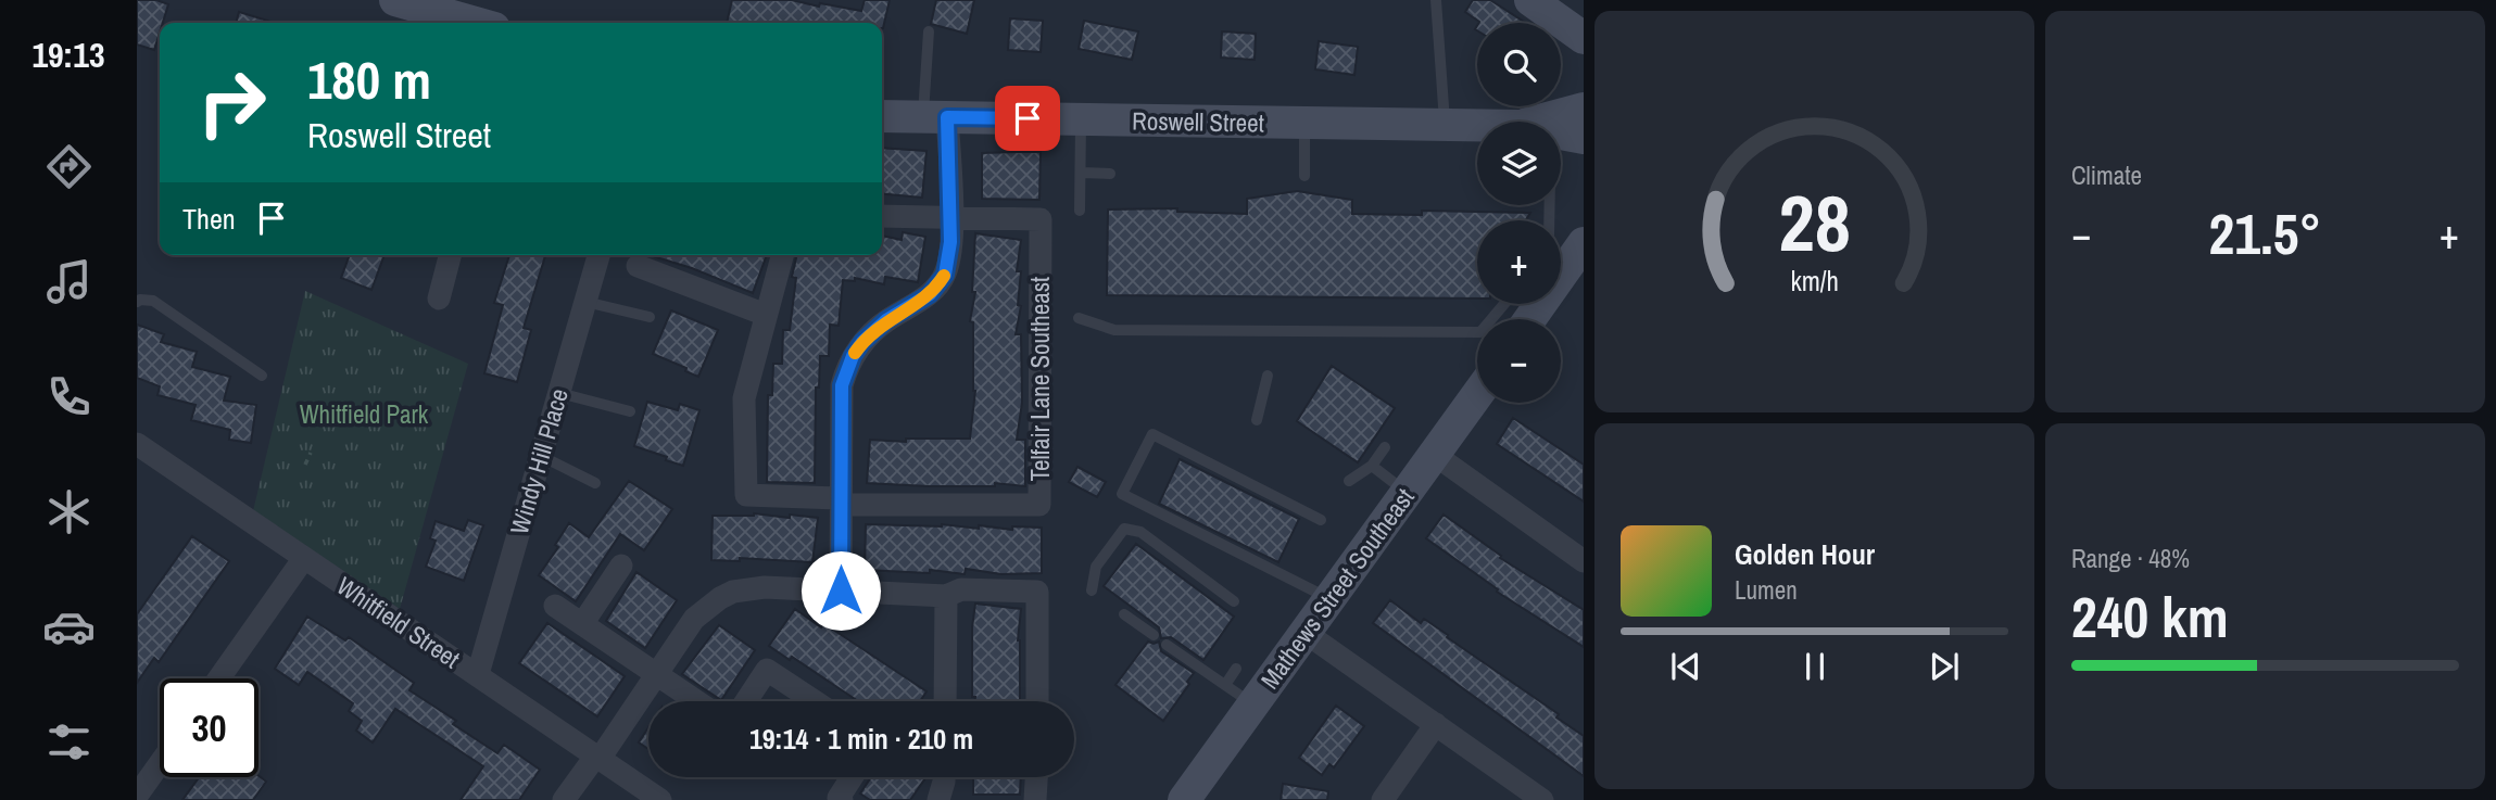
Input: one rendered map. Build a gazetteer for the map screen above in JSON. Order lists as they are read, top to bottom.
{
  "streets": {
    "street": [
      "Roswell Street",
      "Telfair Lane Southeast",
      "Windy Hill Place",
      "Mathews Street Southeast",
      "Whitfield Street"
    ]
  },
  "crossings": [
    ["Windy Hill Place", "Whitfield Street"]
  ],
  "parks": ["Whitfield Park"],
  "page": {
    "tabs": "19:13",
    "tile": [
      "Climate",
      ["Range · 48%", "240 km"]
    ],
    "map_buttons": ["+", "−"],
    "turn": ["180 m", "Roswell Street"],
    "then": "Then",
    "heat": ["−", "21.5°", "+"],
    "song": ["Golden Hour", "Lumen"],
    "limit": "30",
    "trip": "19:14 · 1 min · 210 m",
    "gauge": ["28", "km/h"]
  }
}
